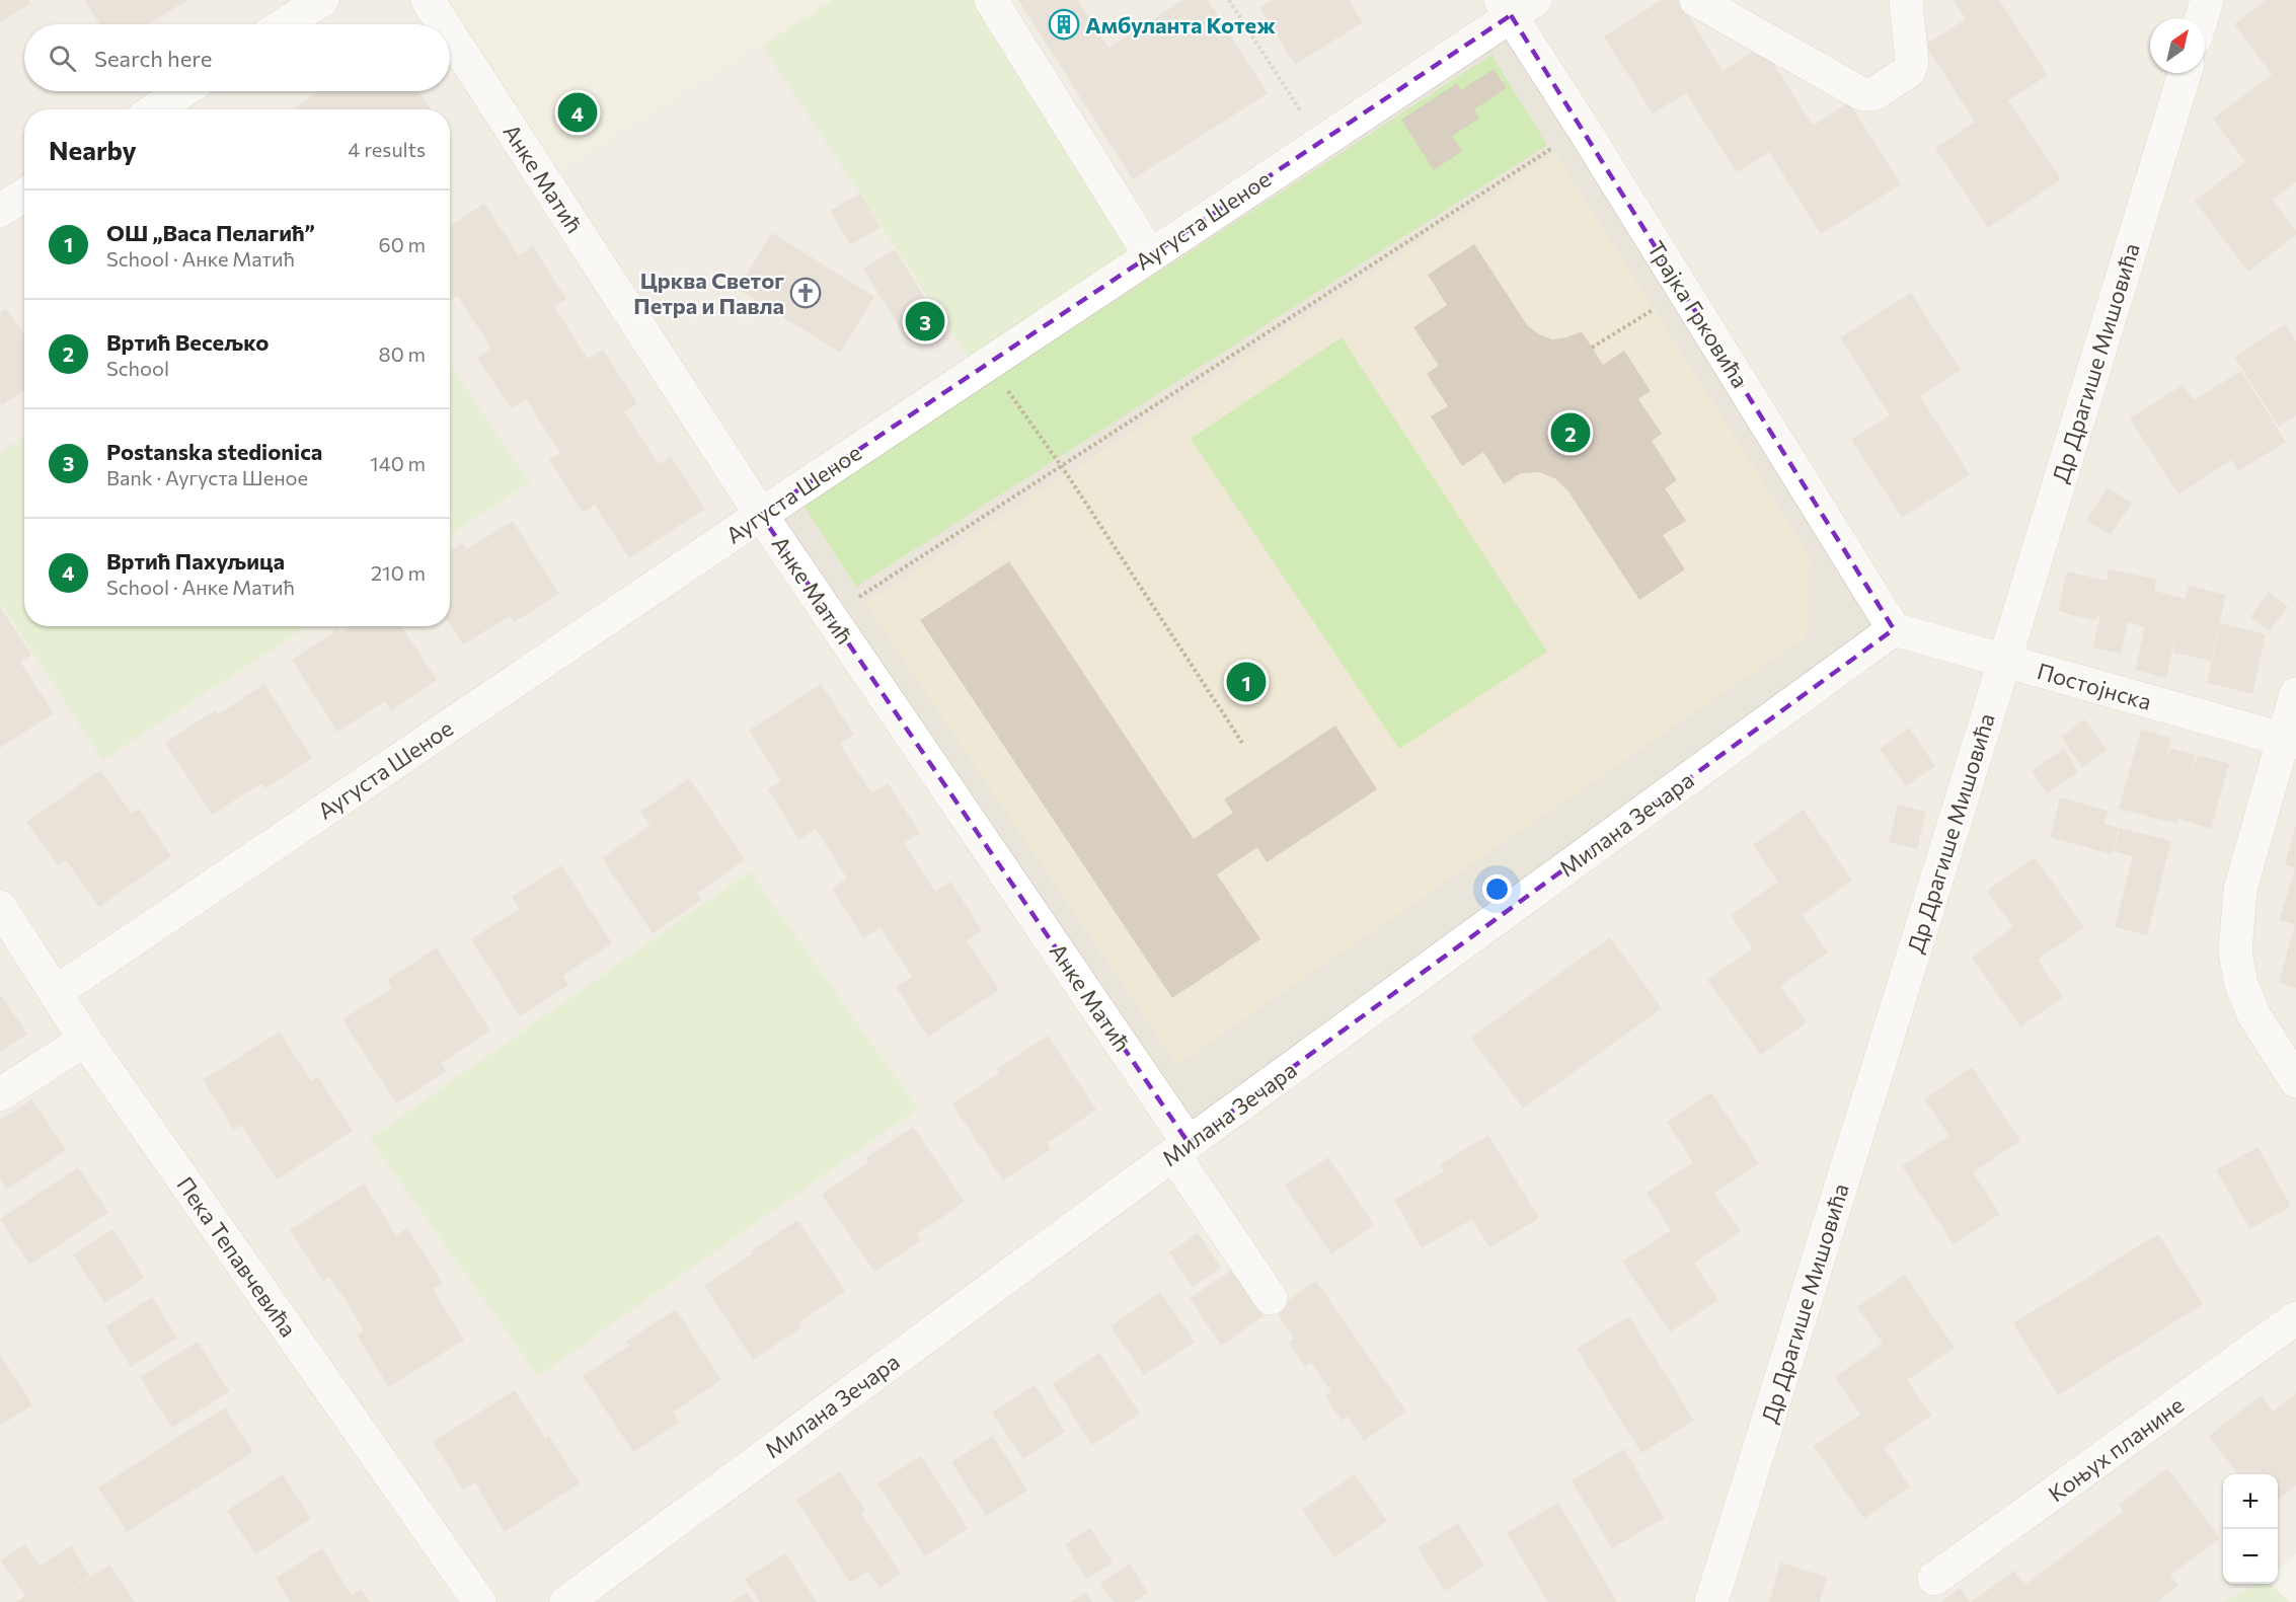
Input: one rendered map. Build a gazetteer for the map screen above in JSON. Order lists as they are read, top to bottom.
{
  "streets": {
    "street": [
      "Анке Матић",
      "Аугуста Шеное",
      "Трајка Грковића",
      "Др Драгише Мишовића",
      "Постојнска",
      "Милана Зечара",
      "Пека Тепавчевића",
      "Коњух планине"
    ]
  },
  "crossings": [
    ["Анке Матић", "Аугуста Шеное"],
    ["Анке Матић", "Милана Зечара"],
    ["Аугуста Шеное", "Трајка Грковића"],
    ["Аугуста Шеное", "Пека Тепавчевића"],
    ["Трајка Грковића", "Постојнска"],
    ["Трајка Грковића", "Милана Зечара"],
    ["Др Драгише Мишовића", "Постојнска"],
    ["Постојнска", "Милана Зечара"]
  ],
  "places": {
    "building": ["Амбуланта Котеж"],
    "church": ["Црква Светог Петра и Павла"]
  },
  "north": "top right",
  "page": {
    "search": "Search here",
    "pins": [
      "4",
      "3",
      "2",
      "1"
    ],
    "heading": ["Nearby", "4 results"],
    "list": [
      {
        "mark": "1",
        "name": "ОШ „Васа Пелагић”",
        "note": "School · Анке Матић",
        "value": "60 m"
      },
      {
        "mark": "2",
        "name": "Вртић Весељко",
        "note": "School",
        "value": "80 m"
      },
      {
        "mark": "3",
        "name": "Postanska stedionica",
        "note": "Bank · Аугуста Шеное",
        "value": "140 m"
      },
      {
        "mark": "4",
        "name": "Вртић Пахуљица",
        "note": "School · Анке Матић",
        "value": "210 m"
      }
    ],
    "map_buttons": ["+", "−"]
  }
}
